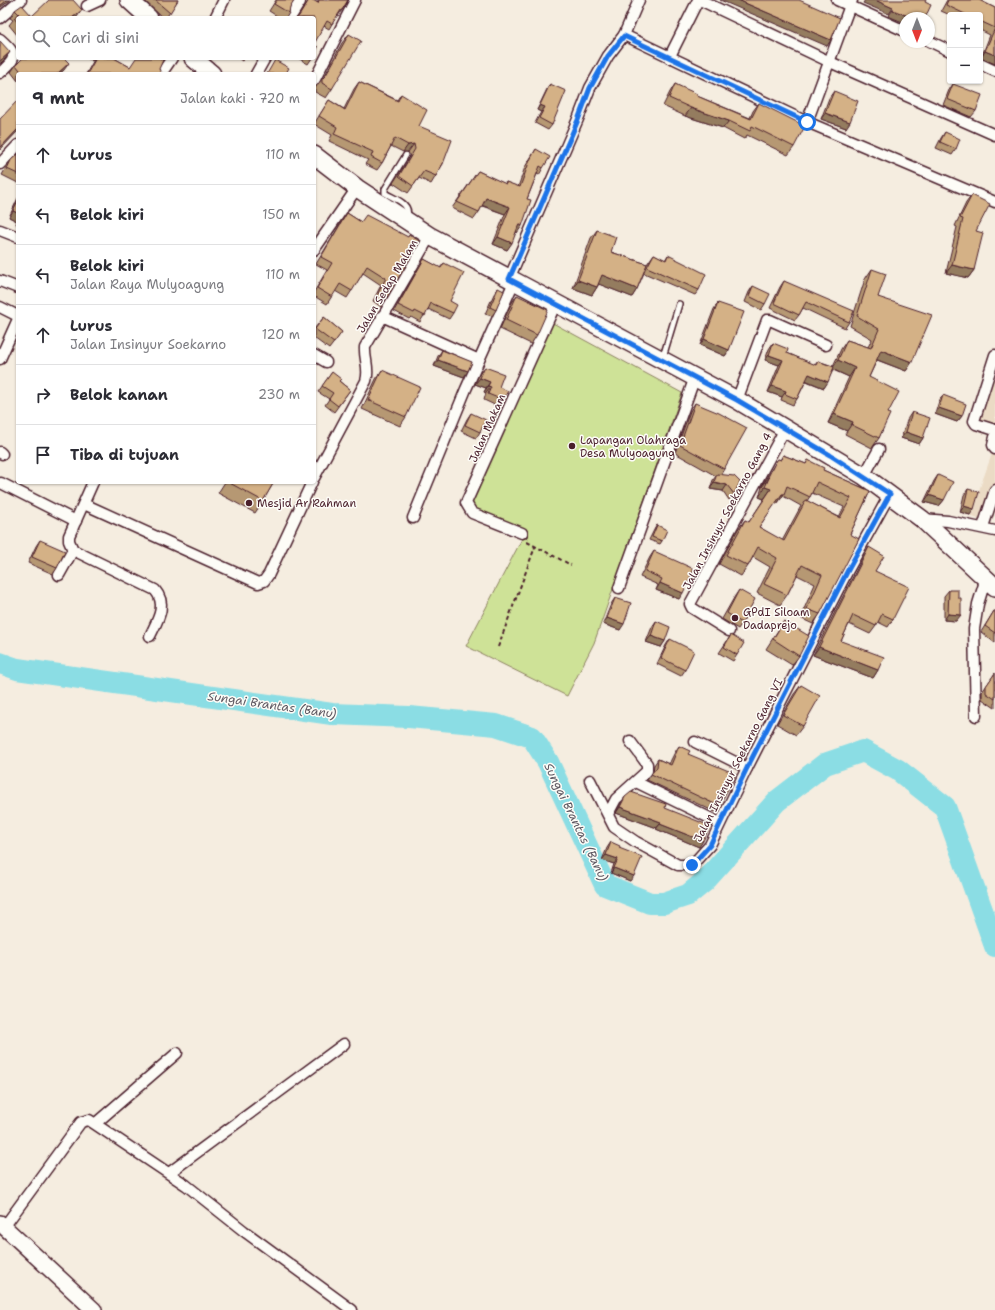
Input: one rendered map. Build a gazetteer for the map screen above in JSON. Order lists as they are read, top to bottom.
{
  "streets": {
    "street": [
      "Jalan Sedap Malam",
      "Jalan Makam",
      "Jalan Insinyur Soekarno Gang 4",
      "Jalan Insinyur Soekarno Gang VI"
    ]
  },
  "water": ["Sungai Brantas (Banu)"],
  "places": ["Lapangan Olahraga Desa Mulyoagung", "Mesjid Ar Rahman", "GPdI Siloam Dadaprejo"],
  "north": "bottom",
  "page": {
    "map_buttons": ["+", "−"],
    "search": "Cari di sini",
    "heading": ["9 mnt", "Jalan kaki · 720 m"],
    "list": [
      ["Lurus", "110 m"],
      ["Belok kiri", "150 m"],
      ["Belok kiri", "Jalan Raya Mulyoagung", "110 m"],
      ["Lurus", "Jalan Insinyur Soekarno", "120 m"],
      ["Belok kanan", "230 m"],
      "Tiba di tujuan"
    ]
  }
}
